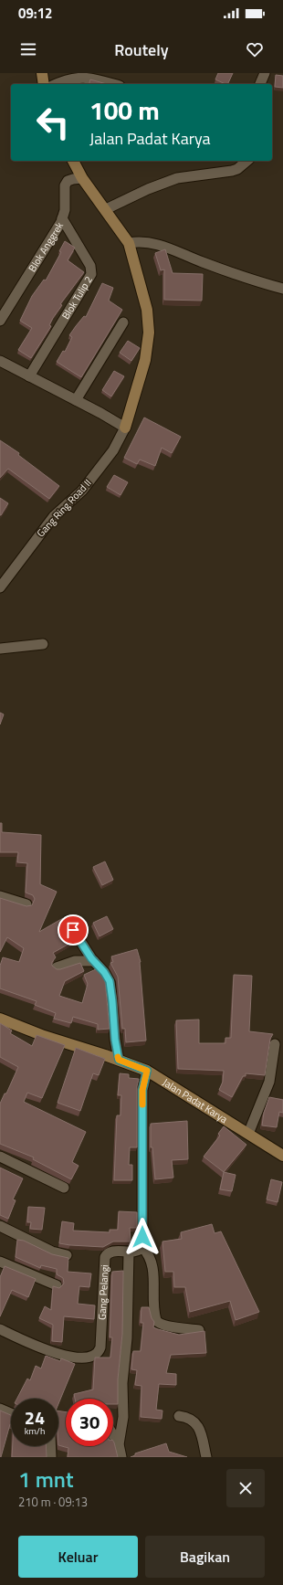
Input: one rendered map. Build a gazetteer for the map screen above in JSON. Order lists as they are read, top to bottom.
{
  "streets": {
    "main road": ["Jalan Padat Karya"],
    "street": [
      "Blok Anggrek",
      "Blok Tulip 2",
      "Gang Ring Road II",
      "Gang Pelangi"
    ]
  },
  "crossings": [
    ["Blok Anggrek", "Blok Tulip 2"]
  ],
  "page": {
    "status": "09:12",
    "header": "Routely",
    "turn": ["100 m", "Jalan Padat Karya"],
    "speed": "24 km/h",
    "limit": "30",
    "heading": ["1 mnt", "210 m · 09:13"],
    "buttons": ["Keluar", "Bagikan"]
  }
}
